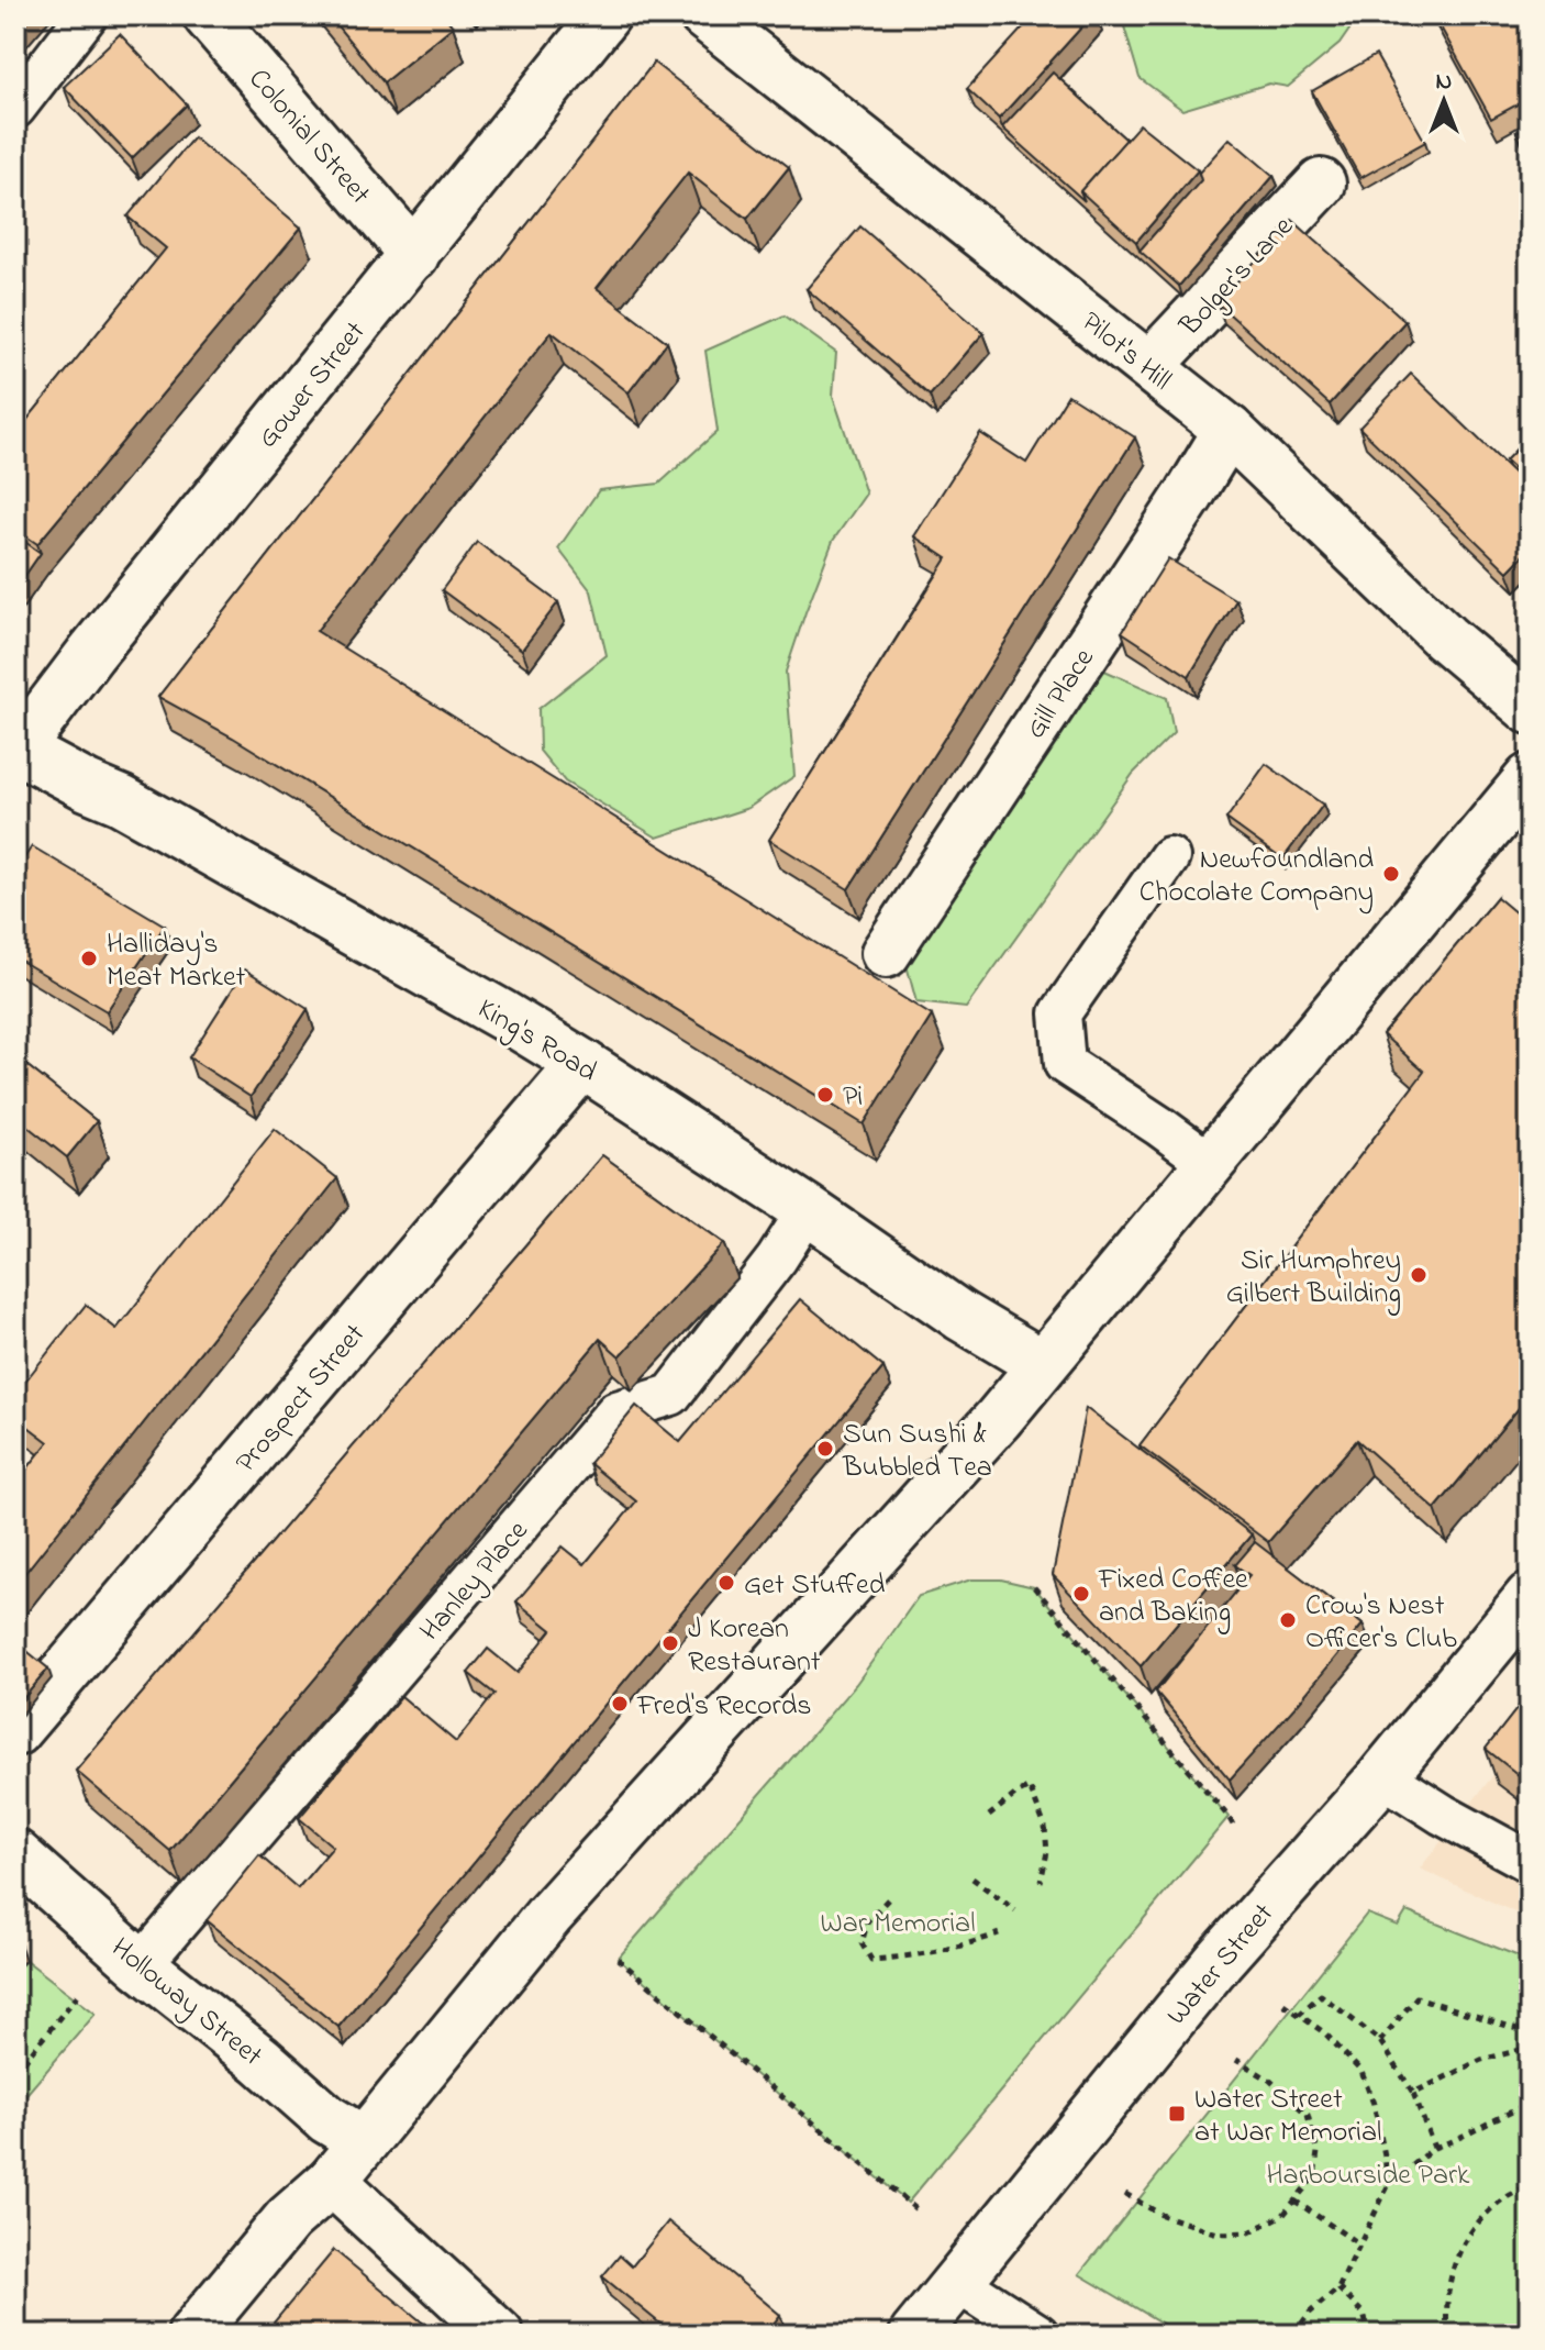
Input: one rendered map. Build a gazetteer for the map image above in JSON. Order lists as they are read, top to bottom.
{
  "streets": {
    "street": [
      "Colonial Street",
      "Bolger's Lane",
      "Pilot's Hill",
      "Gower Street",
      "Gill Place",
      "King's Road",
      "Prospect Street",
      "Water Street",
      "Holloway Street"
    ],
    "lane": ["Hanley Place"]
  },
  "crossings": [
    ["Colonial Street", "Gower Street"],
    ["Bolger's Lane", "Pilot's Hill"],
    ["Pilot's Hill", "Gill Place"],
    ["Gower Street", "King's Road"],
    ["King's Road", "Prospect Street"],
    ["King's Road", "Hanley Place"],
    ["Hanley Place", "Holloway Street"]
  ],
  "parks": ["War Memorial", "Harbourside Park"],
  "places": {
    "other": [
      "Newfoundland Chocolate Company",
      "Halliday's Meat Market",
      "Pi",
      "Sir Humphrey Gilbert Building",
      "Sun Sushi & Bubbled Tea",
      "Get Stuffed",
      "Fixed Coffee and Baking",
      "Crow's Nest Officer's Club",
      "J Korean Restaurant",
      "Fred's Records"
    ],
    "transit": ["Water Street at War Memorial"]
  },
  "north": "top"
}
